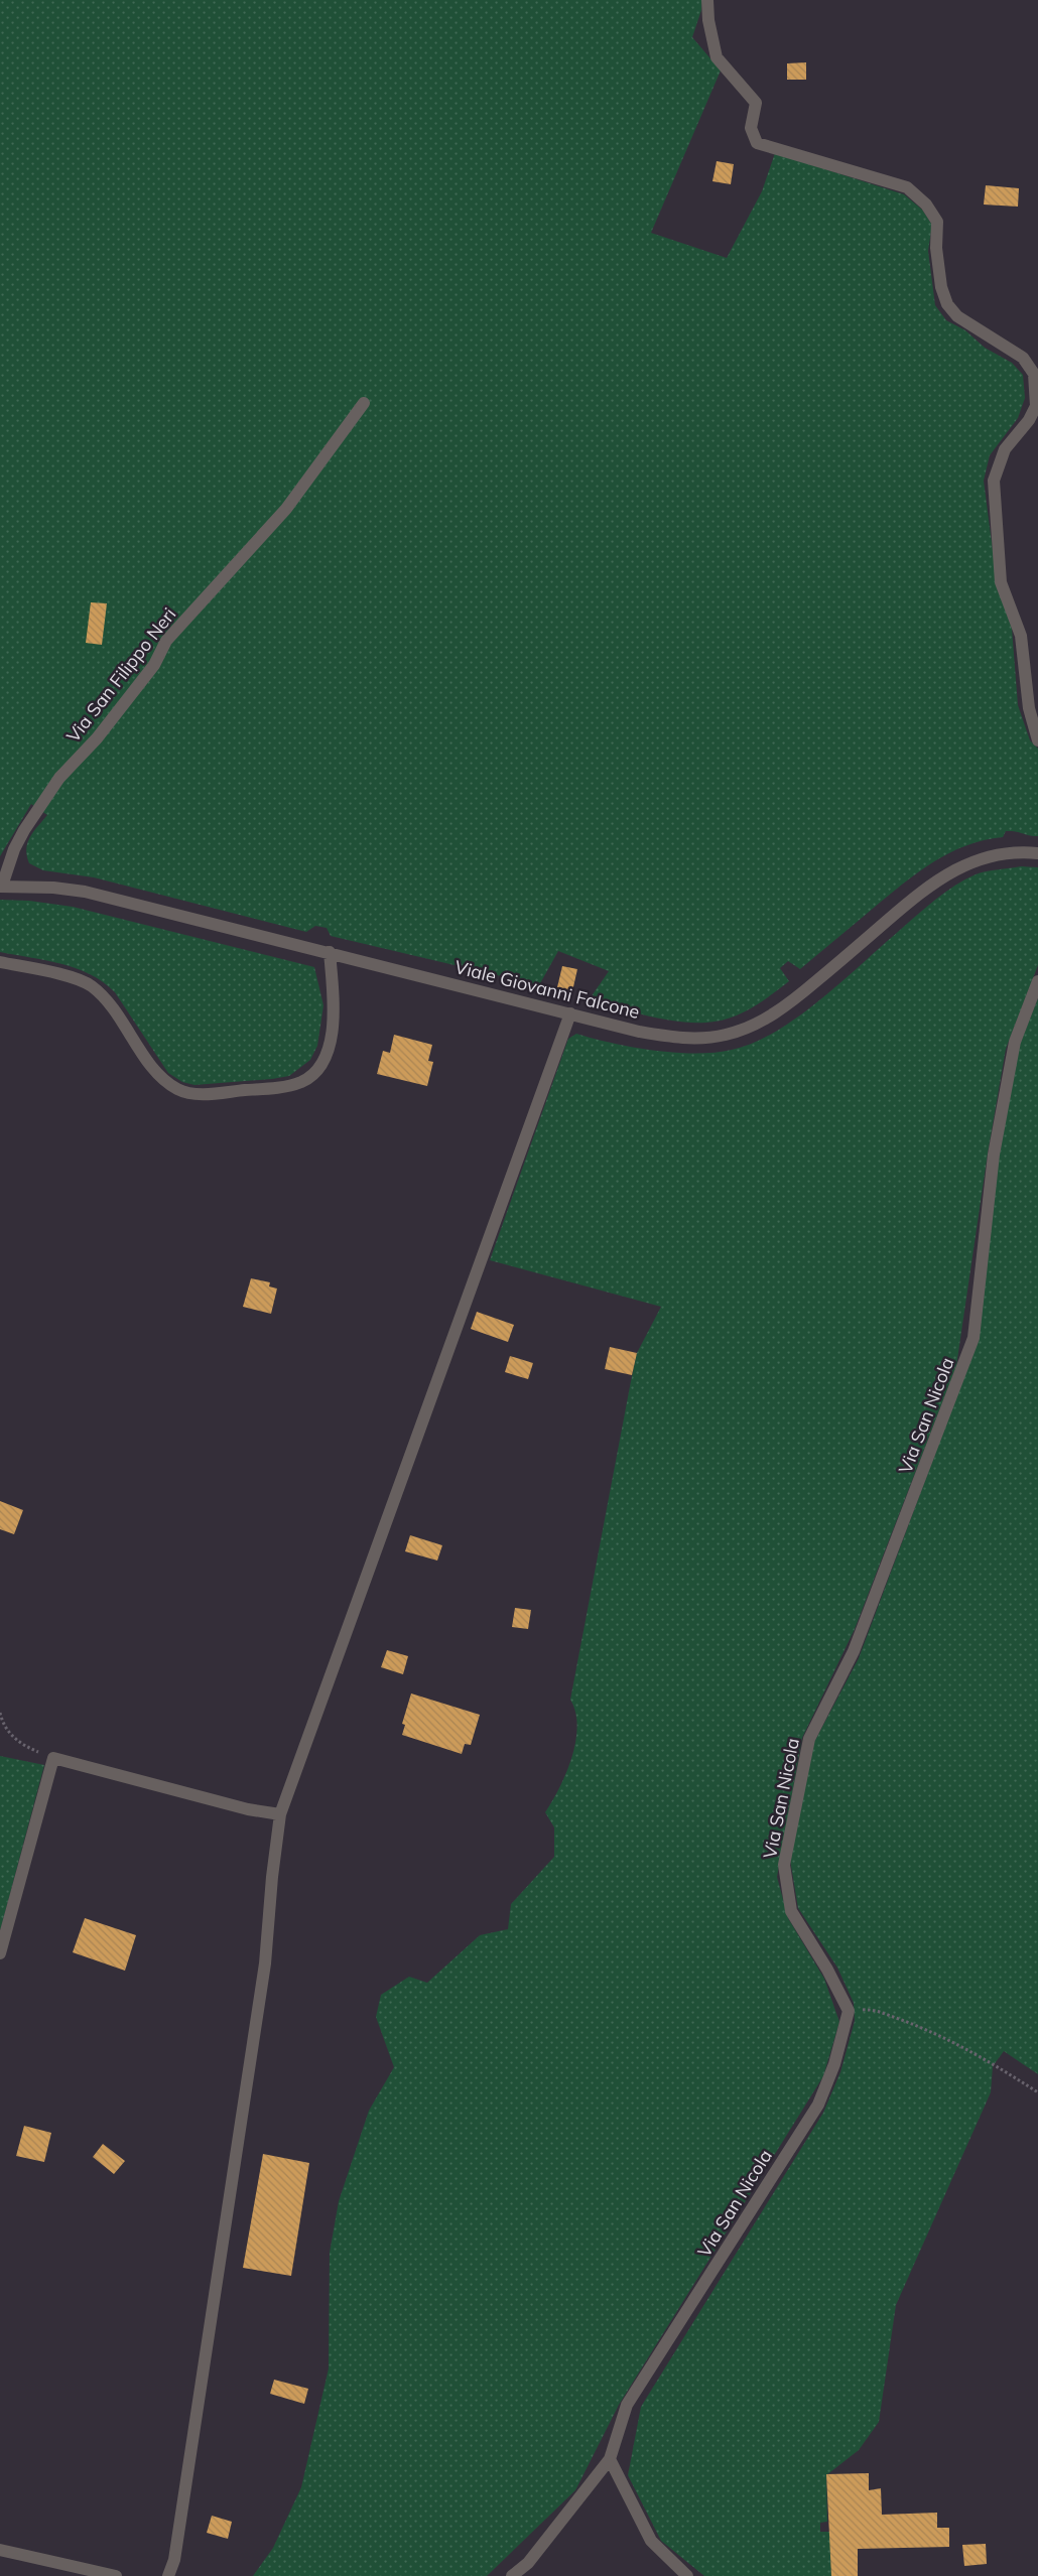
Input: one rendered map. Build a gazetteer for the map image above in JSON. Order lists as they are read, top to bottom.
{
  "streets": {
    "street": ["Via San Filippo Neri", "Viale Giovanni Falcone", "Via San Nicola"]
  },
  "crossings": [
    ["Via San Filippo Neri", "Viale Giovanni Falcone"]
  ]
}
